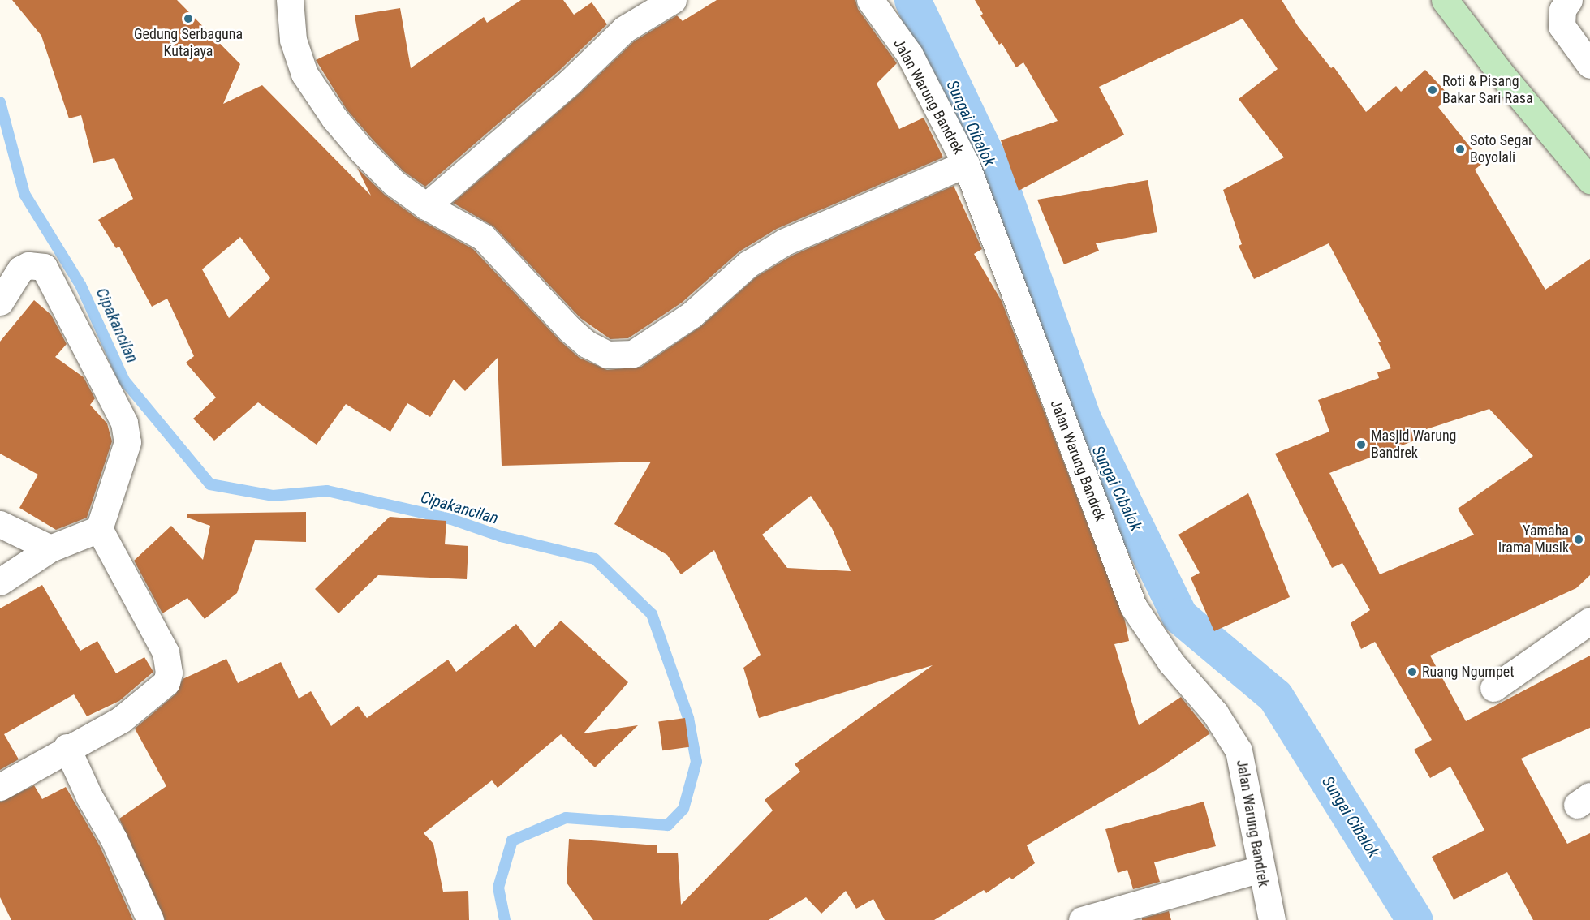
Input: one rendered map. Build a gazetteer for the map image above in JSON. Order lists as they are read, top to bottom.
{
  "streets": {
    "street": ["Jalan Warung Bandrek"]
  },
  "water": ["Sungai Cibalok", "Cipakancilan"],
  "places": [
    "Gedung Serbaguna Kutajaya",
    "Roti & Pisang Bakar Sari Rasa",
    "Soto Segar Boyolali",
    "Masjid Warung Bandrek",
    "Yamaha Irama Musik",
    "Ruang Ngumpet"
  ]
}
